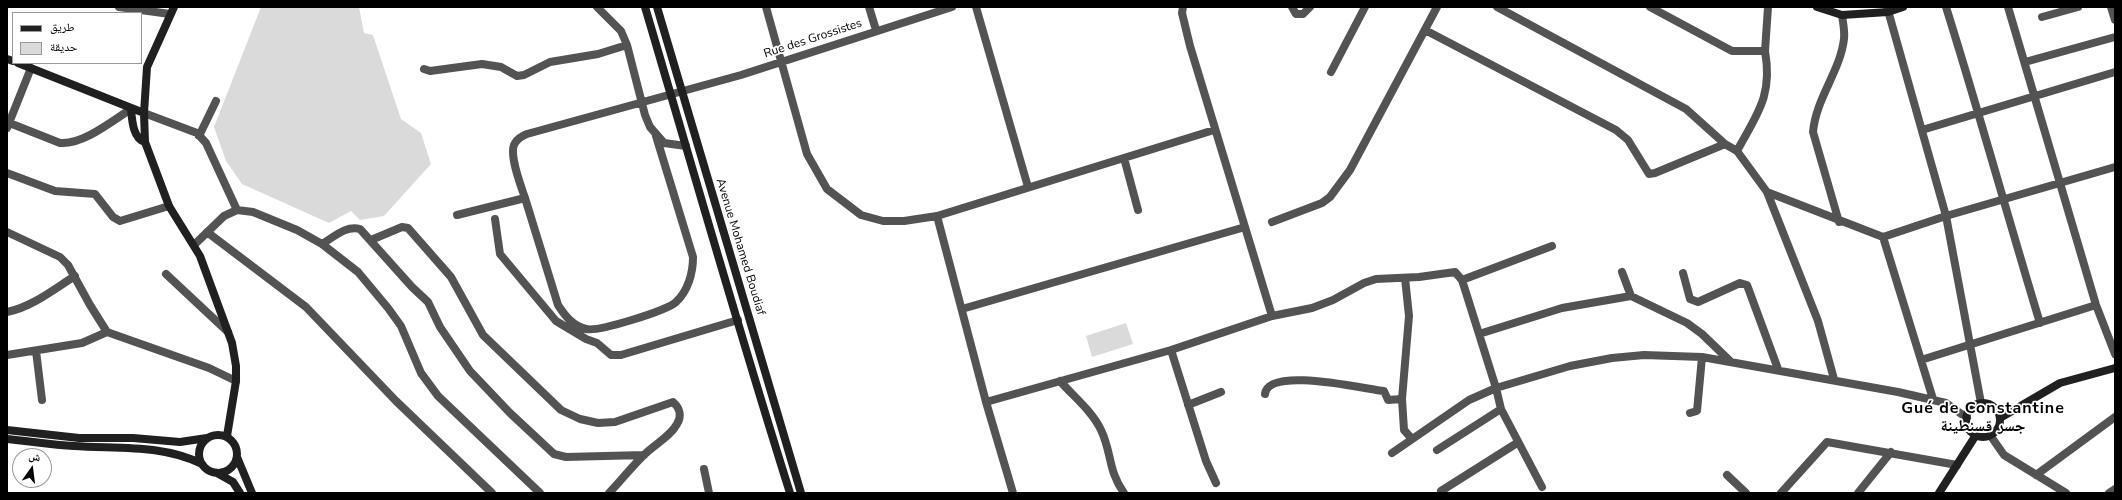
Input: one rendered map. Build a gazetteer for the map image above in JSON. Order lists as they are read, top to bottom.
{
  "streets": {
    "main road": ["Avenue Mohamed Boudiaf"],
    "street": ["Rue des Grossistes"]
  },
  "crossings": [
    ["Rue des Grossistes", "Avenue Mohamed Boudiaf"]
  ],
  "districts": ["Gué de Constantine جسر قسنطينة"],
  "legend": ["طريق", "حديقة"],
  "north": "top"
}
